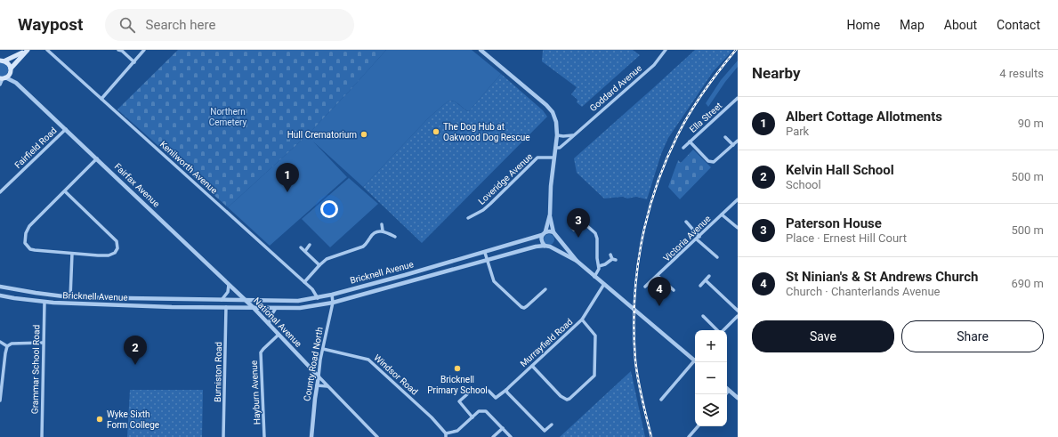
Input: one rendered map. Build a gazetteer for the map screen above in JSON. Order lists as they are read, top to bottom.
{
  "streets": {
    "street": [
      "Goddard Avenue",
      "Ella Street",
      "Fairfield Road",
      "Kenilworth Avenue",
      "Loveridge Avenue",
      "Fairfax Avenue",
      "Victoria Avenue",
      "Bricknell Avenue",
      "National Avenue",
      "Murrayfield Road",
      "County Road North",
      "Grammar School Road",
      "Burniston Road",
      "Windsor Road",
      "Hayburn Avenue"
    ]
  },
  "crossings": [
    ["Fairfield Road", "Fairfax Avenue"],
    ["Kenilworth Avenue", "Bricknell Avenue"],
    ["Fairfax Avenue", "Bricknell Avenue"],
    ["Fairfax Avenue", "National Avenue"],
    ["Bricknell Avenue", "National Avenue"],
    ["Bricknell Avenue", "County Road North"],
    ["Bricknell Avenue", "Grammar School Road"],
    ["Bricknell Avenue", "Burniston Road"],
    ["National Avenue", "County Road North"],
    ["National Avenue", "Hayburn Avenue"],
    ["County Road North", "Windsor Road"]
  ],
  "parks": ["Northern Cemetery"],
  "places": [
    "The Dog Hub at Oakwood Dog Rescue",
    "Hull Crematorium",
    "Bricknell Primary School",
    "Wyke Sixth Form College"
  ],
  "page": {
    "header": "Waypost",
    "search": "Search here",
    "nav": [
      "Home",
      "Map",
      "About",
      "Contact"
    ],
    "heading": ["Nearby", "4 results"],
    "list": [
      {
        "mark": "1",
        "name": "Albert Cottage Allotments",
        "note": "Park",
        "value": "90 m"
      },
      {
        "mark": "2",
        "name": "Kelvin Hall School",
        "note": "School",
        "value": "500 m"
      },
      {
        "mark": "3",
        "name": "Paterson House",
        "note": "Place · Ernest Hill Court",
        "value": "500 m"
      },
      {
        "mark": "4",
        "name": "St Ninian's & St Andrews Church",
        "note": "Church · Chanterlands Avenue",
        "value": "690 m"
      }
    ],
    "pins": [
      "1",
      "3",
      "4",
      "2"
    ],
    "buttons": ["Save", "Share"],
    "map_buttons": ["+", "−"]
  }
}
